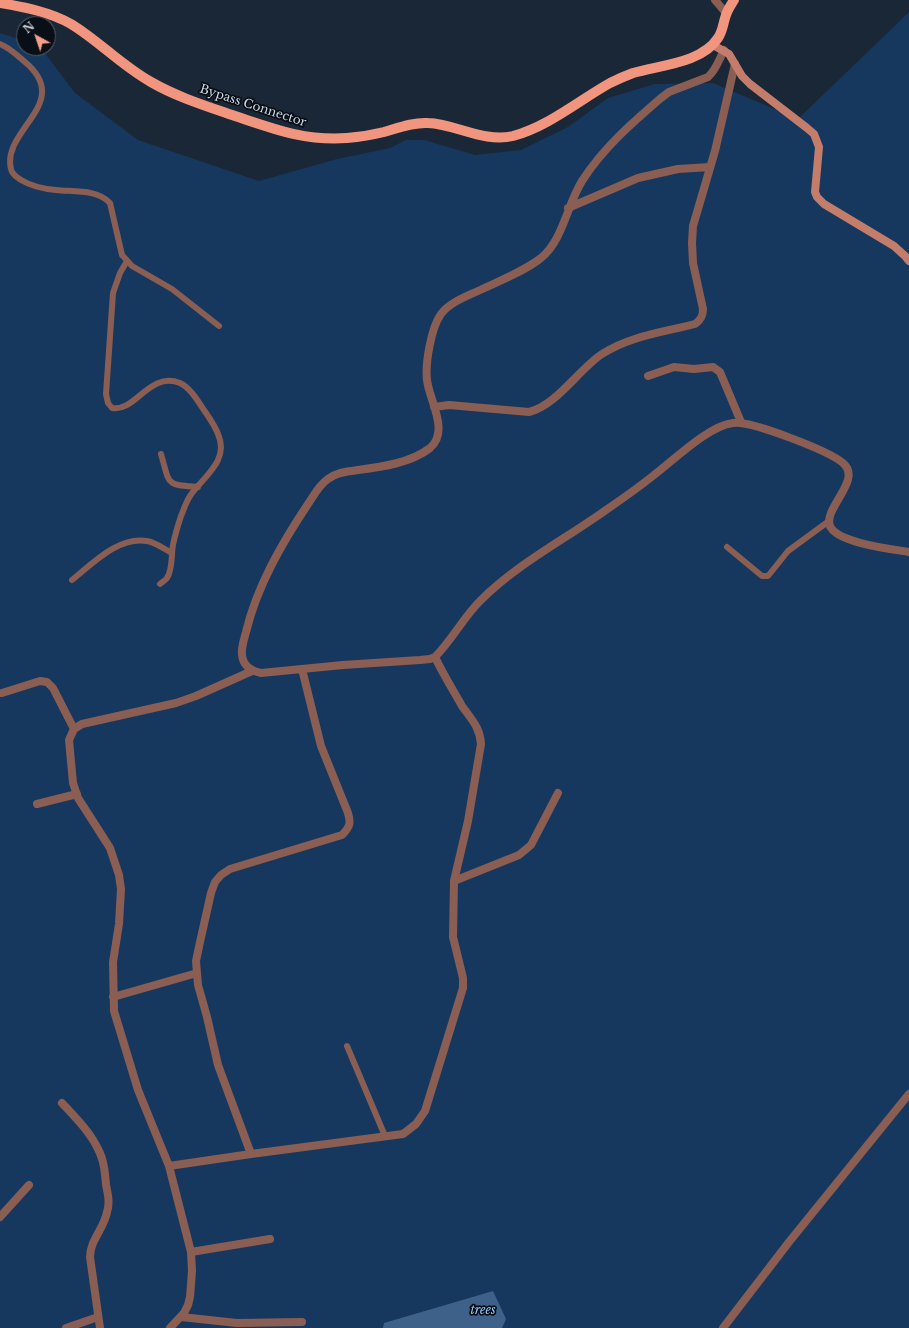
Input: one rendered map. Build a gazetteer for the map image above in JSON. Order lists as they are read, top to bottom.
{
  "streets": {
    "main road": ["Bypass Connector"]
  },
  "parks": ["trees"],
  "north": "top left"
}
